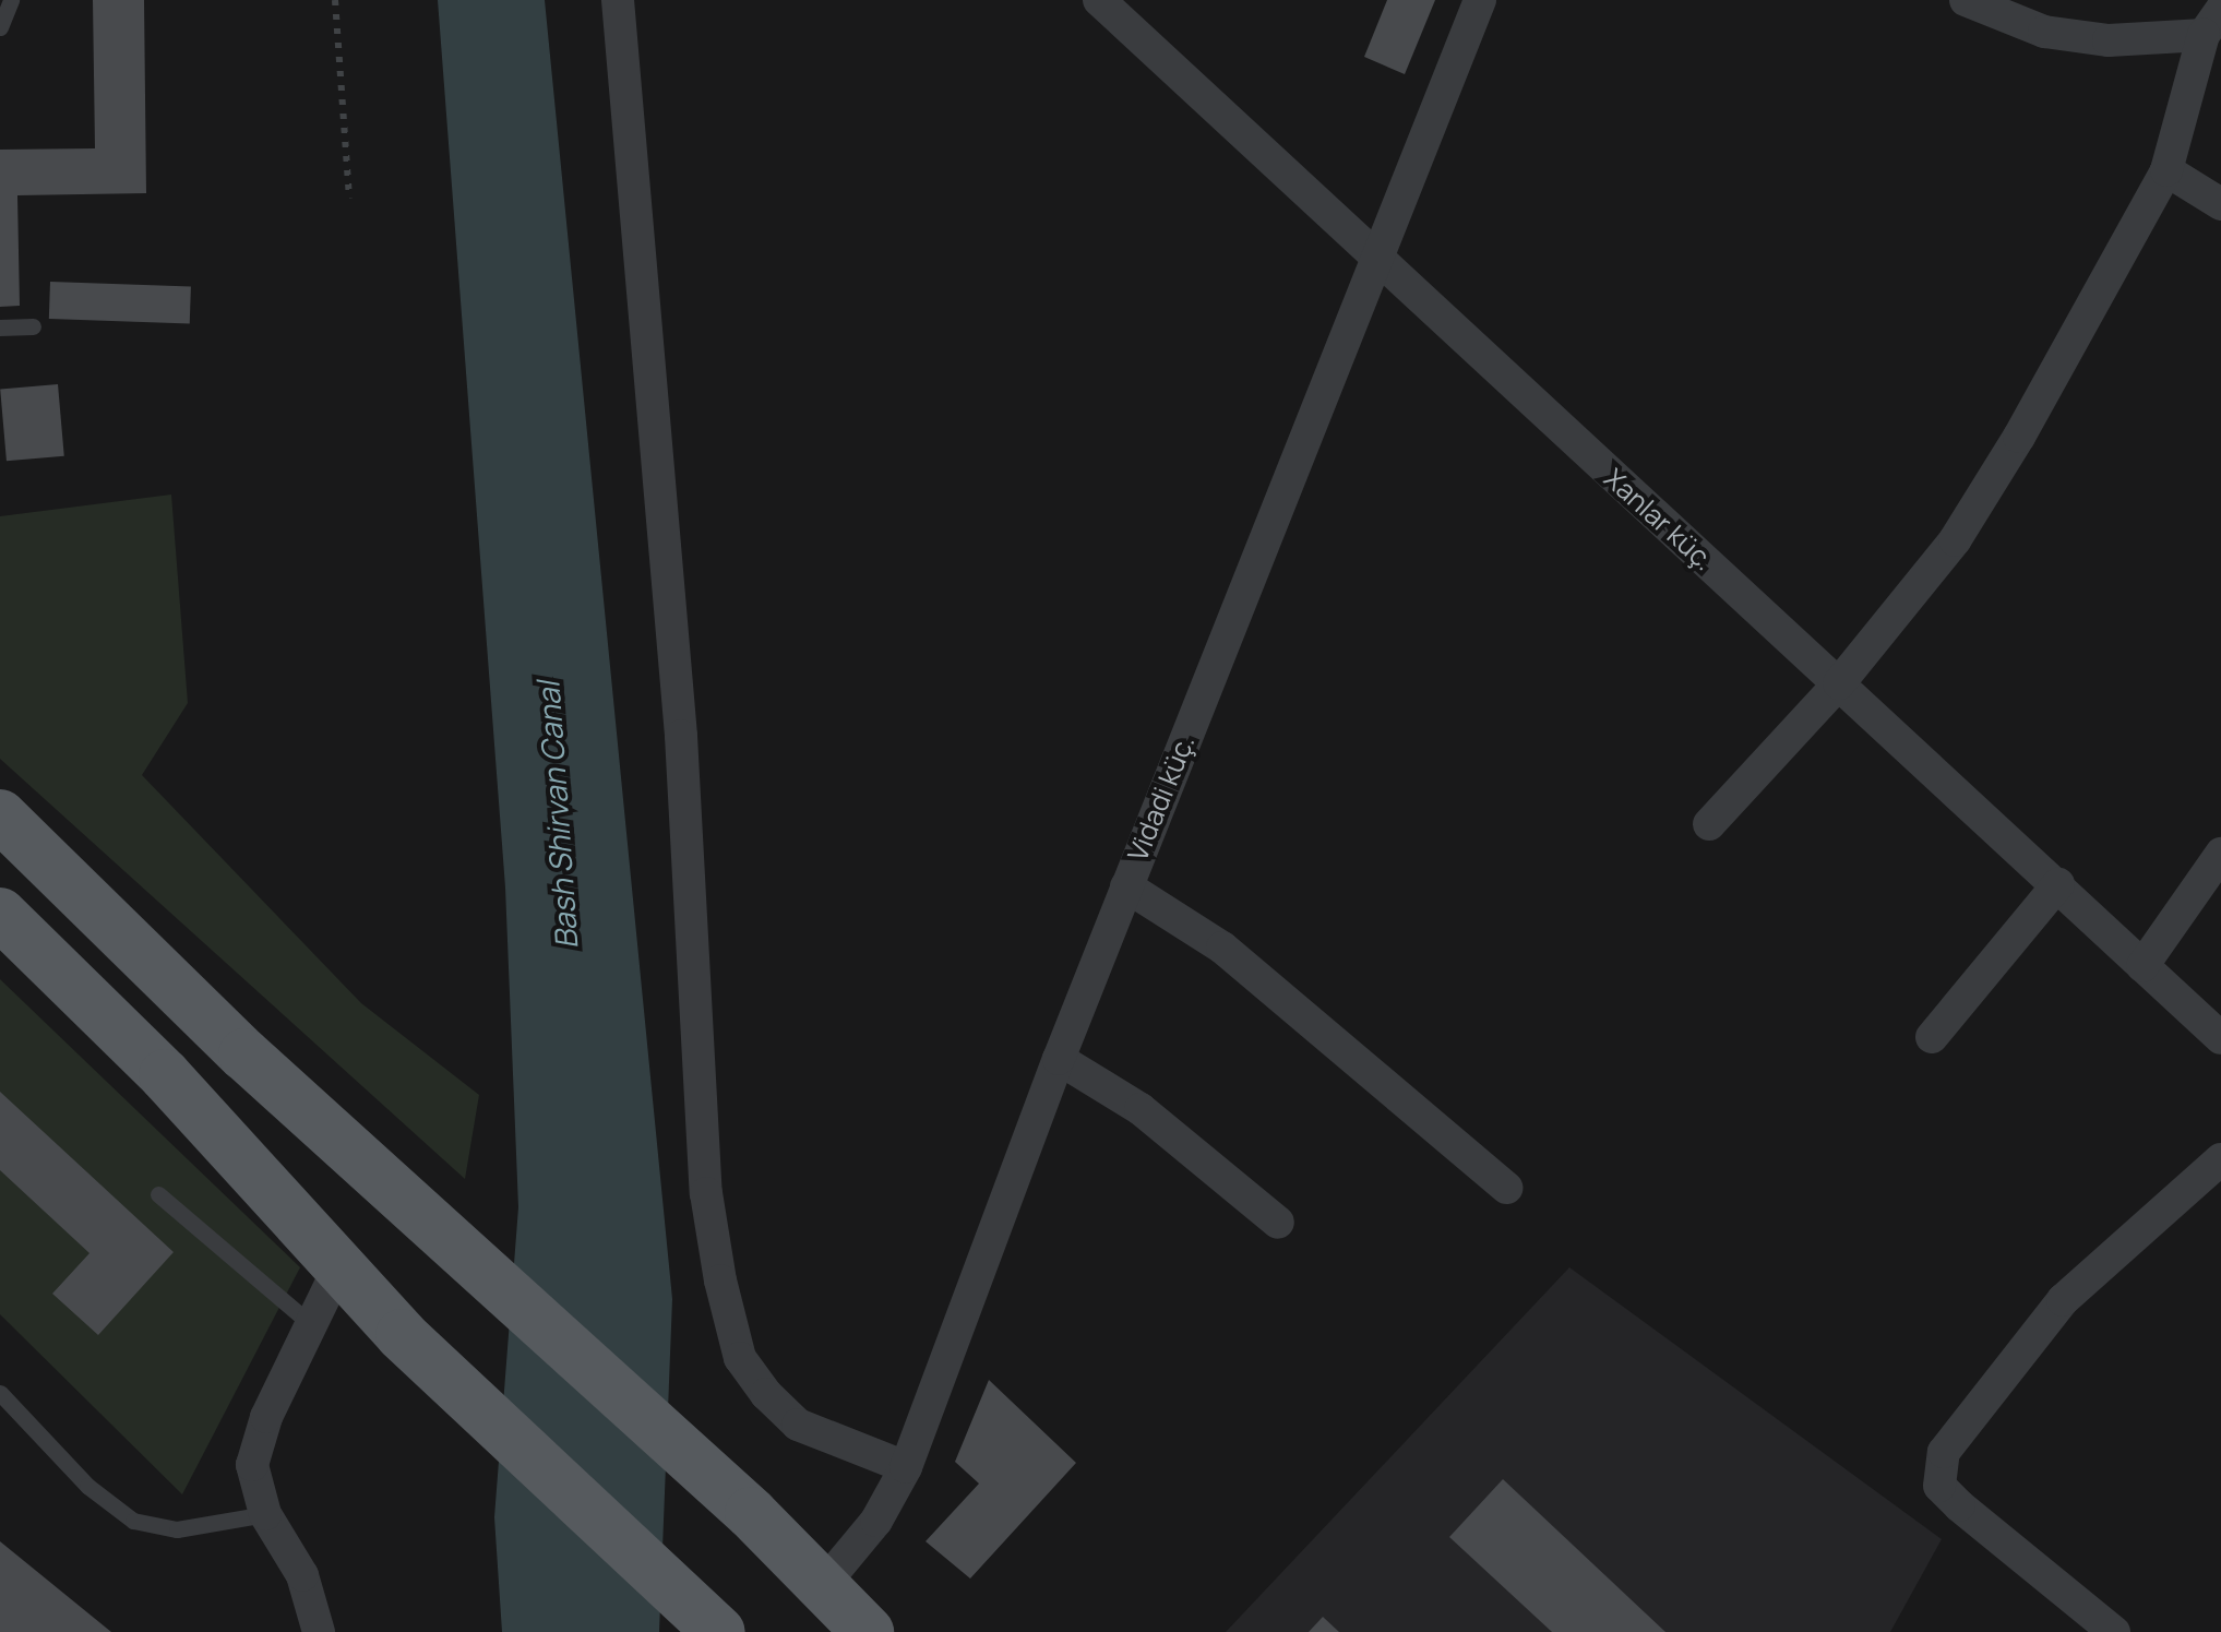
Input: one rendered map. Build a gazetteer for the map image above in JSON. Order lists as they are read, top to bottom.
{
  "streets": {
    "street": ["Xanlar küç.", "Vidadi küç."]
  },
  "crossings": [
    ["Xanlar küç.", "Vidadi küç."]
  ],
  "water": ["Bash Shirvan Canal"]
}
